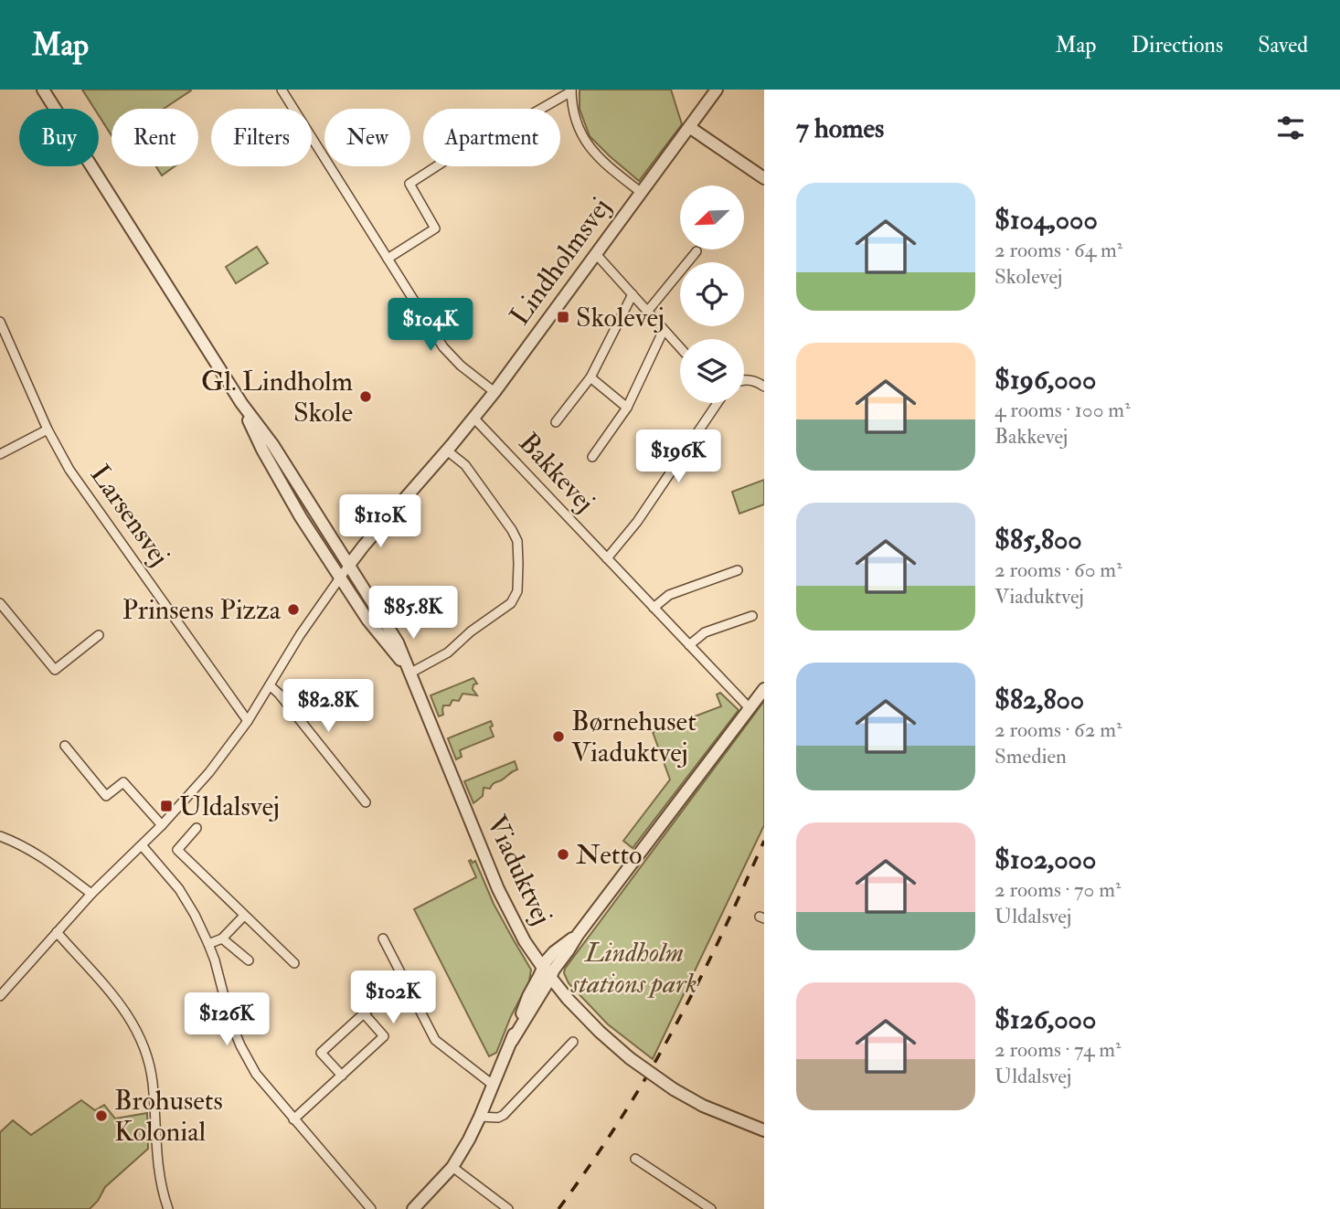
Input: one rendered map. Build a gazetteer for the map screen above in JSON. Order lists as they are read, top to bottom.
{
  "streets": {
    "street": [
      "Lindholmsvej",
      "Bakkevej",
      "Larsensvej",
      "Viaduktvej"
    ]
  },
  "crossings": [
    ["Lindholmsvej", "Bakkevej"],
    ["Lindholmsvej", "Larsensvej"],
    ["Lindholmsvej", "Viaduktvej"]
  ],
  "parks": ["Lindholm stations park"],
  "places": {
    "transit": ["Skolevej", "Uldalsvej"],
    "other": [
      "Gl. Lindholm Skole",
      "Prinsens Pizza",
      "Børnehuset Viaduktvej",
      "Netto",
      "Brohusets Kolonial"
    ]
  },
  "north": "bottom left",
  "page": {
    "header": "Map",
    "nav": ["Map", "Directions", "Saved"],
    "heading": "7 homes",
    "chip": [
      "Buy",
      "Rent",
      "Filters",
      "New",
      "Apartment"
    ],
    "list": [
      {
        "name": "$104,000",
        "note": "2 rooms · 64 m² · Skolevej"
      },
      {
        "name": "$196,000",
        "note": "4 rooms · 100 m² · Bakkevej"
      },
      {
        "name": "$85,800",
        "note": "2 rooms · 60 m² · Viaduktvej"
      },
      {
        "name": "$82,800",
        "note": "2 rooms · 62 m² · Smedien"
      },
      {
        "name": "$102,000",
        "note": "2 rooms · 70 m² · Uldalsvej"
      },
      {
        "name": "$126,000",
        "note": "2 rooms · 74 m² · Uldalsvej"
      }
    ],
    "price": [
      "$104K",
      "$196K",
      "$110K",
      "$85.8K",
      "$82.8K",
      "$102K",
      "$126K"
    ]
  }
}
